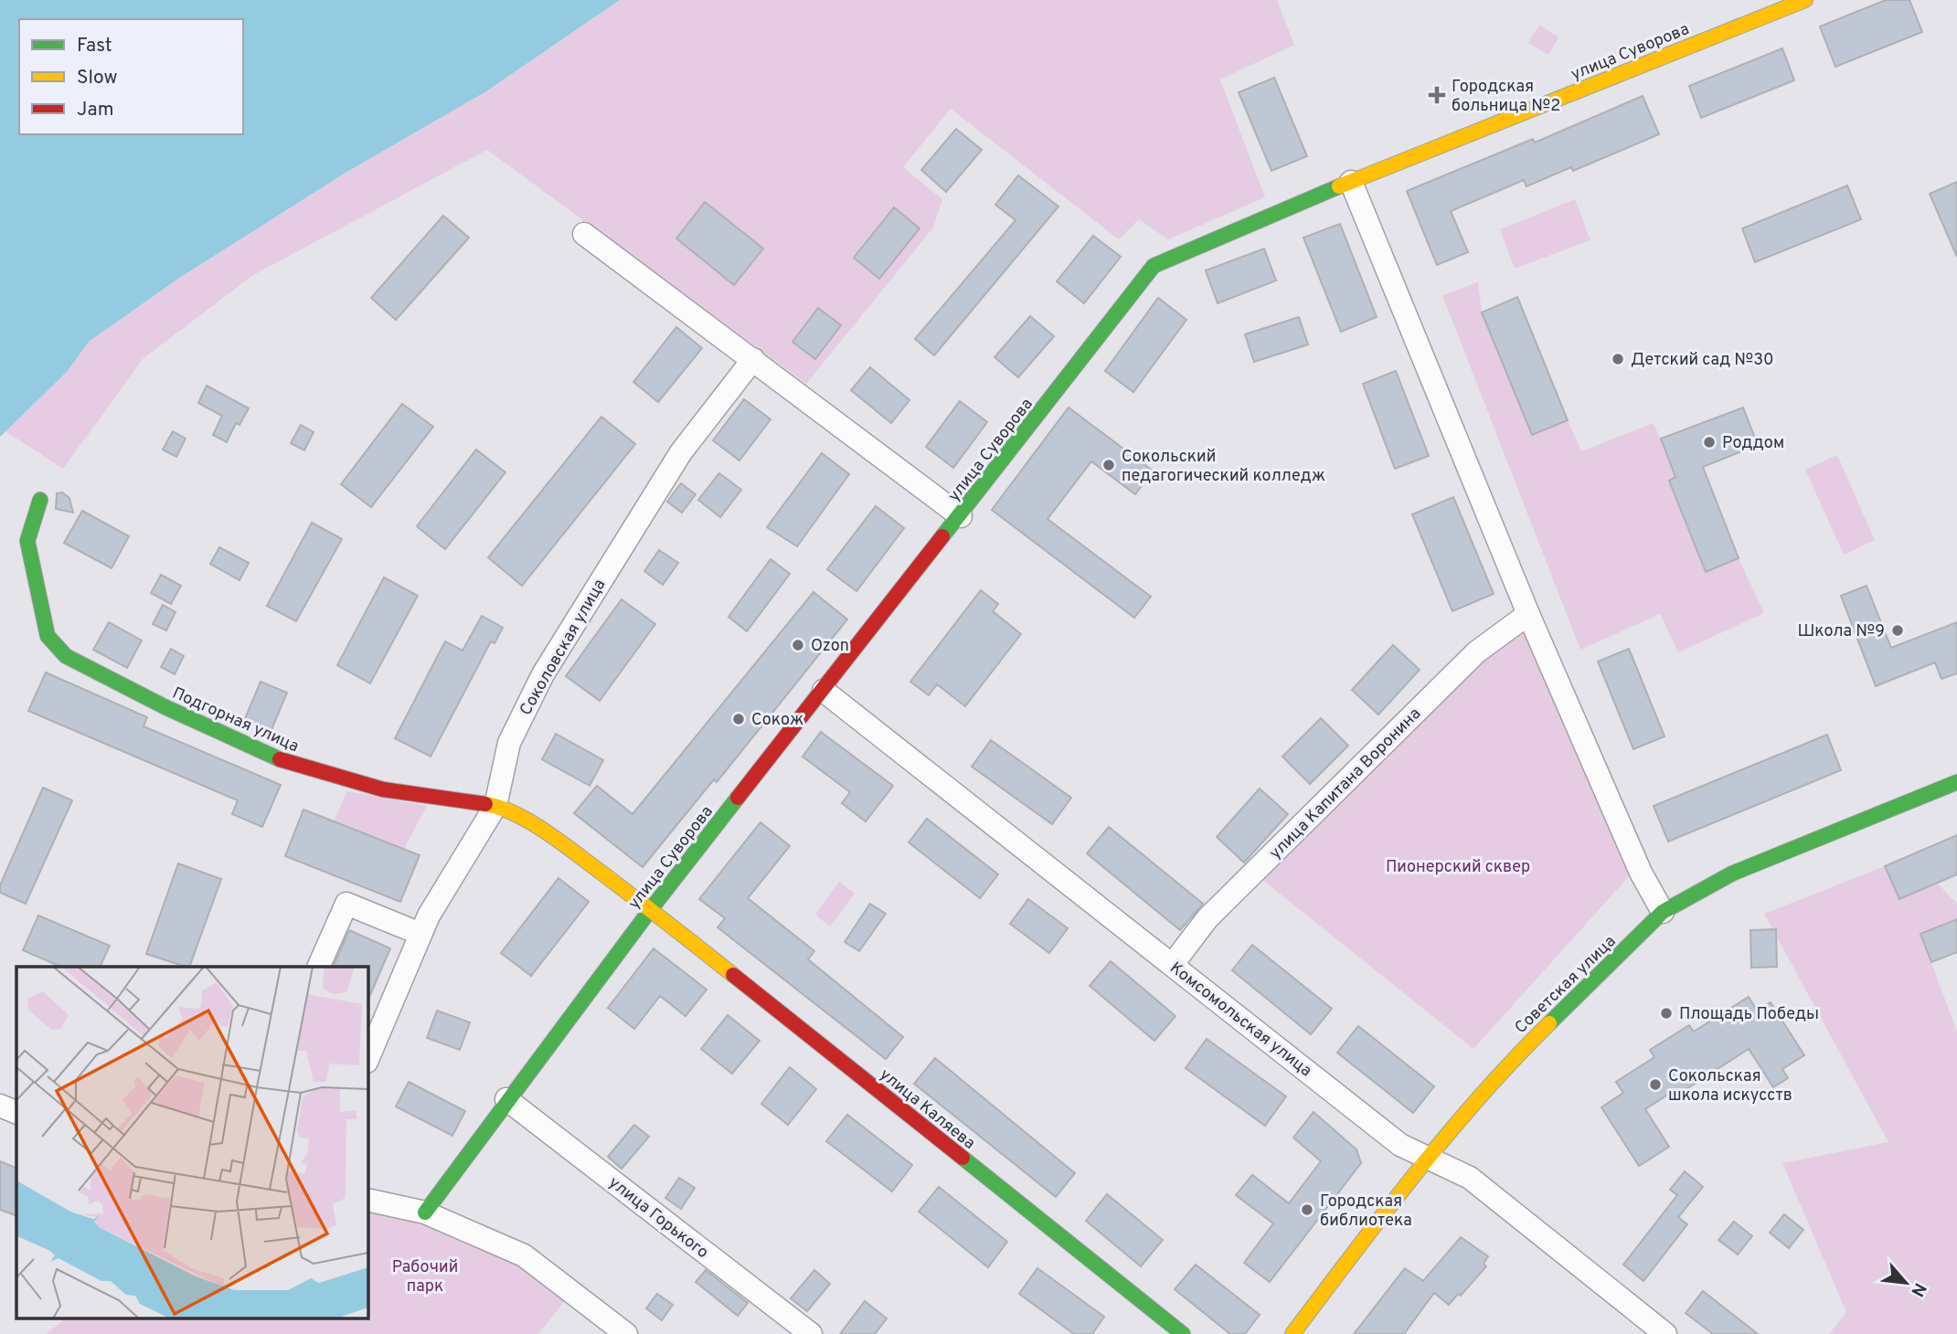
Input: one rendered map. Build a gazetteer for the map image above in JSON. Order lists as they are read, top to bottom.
{
  "streets": {
    "street": [
      "улица Суворова",
      "Соколовская улица",
      "Подгорная улица",
      "улица Капитана Воронина",
      "Советская улица",
      "Комсомольская улица",
      "улица Каляева",
      "улица Горького"
    ]
  },
  "crossings": [
    ["улица Суворова", "Подгорная улица"],
    ["улица Суворова", "Комсомольская улица"],
    ["улица Суворова", "улица Каляева"],
    ["улица Суворова", "улица Горького"],
    ["Соколовская улица", "Подгорная улица"],
    ["Подгорная улица", "улица Каляева"],
    ["улица Капитана Воронина", "Комсомольская улица"],
    ["Советская улица", "Комсомольская улица"]
  ],
  "parks": ["Пионерский сквер", "Рабочий парк"],
  "places": {
    "health": ["Городская больница №2"],
    "other": [
      "Детский сад №30",
      "Роддом",
      "Сокольский педагогический колледж",
      "Школа №9",
      "Ozon",
      "Сокож",
      "Площадь Победы",
      "Сокольская школа искусств",
      "Городская библиотека"
    ]
  },
  "legend": ["Fast", "Slow", "Jam"],
  "north": "bottom right"
}
